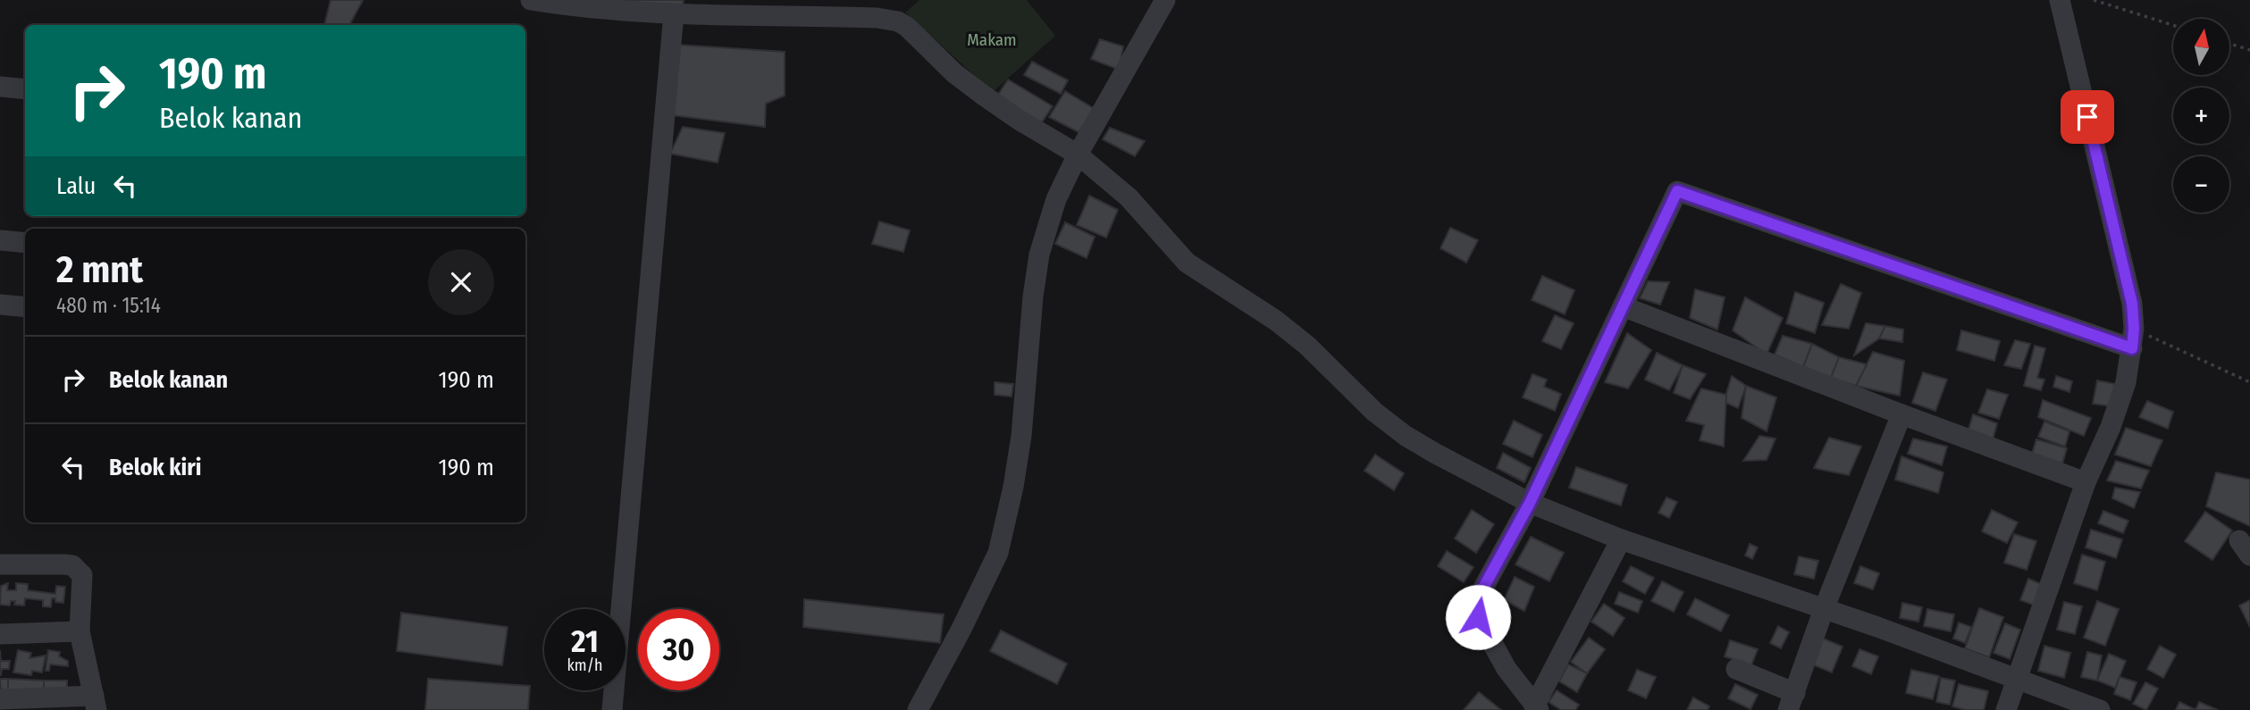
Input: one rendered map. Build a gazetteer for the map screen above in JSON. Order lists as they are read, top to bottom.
{
  "parks": ["Makam"],
  "north": "top",
  "page": {
    "map_buttons": ["+", "−"],
    "turn": ["190 m", "Belok kanan"],
    "then": "Lalu",
    "heading": ["2 mnt", "480 m · 15:14"],
    "list": [
      {
        "name": "Belok kanan",
        "value": "190 m"
      },
      {
        "name": "Belok kiri",
        "value": "190 m"
      }
    ],
    "speed": "21 km/h",
    "limit": "30"
  }
}
